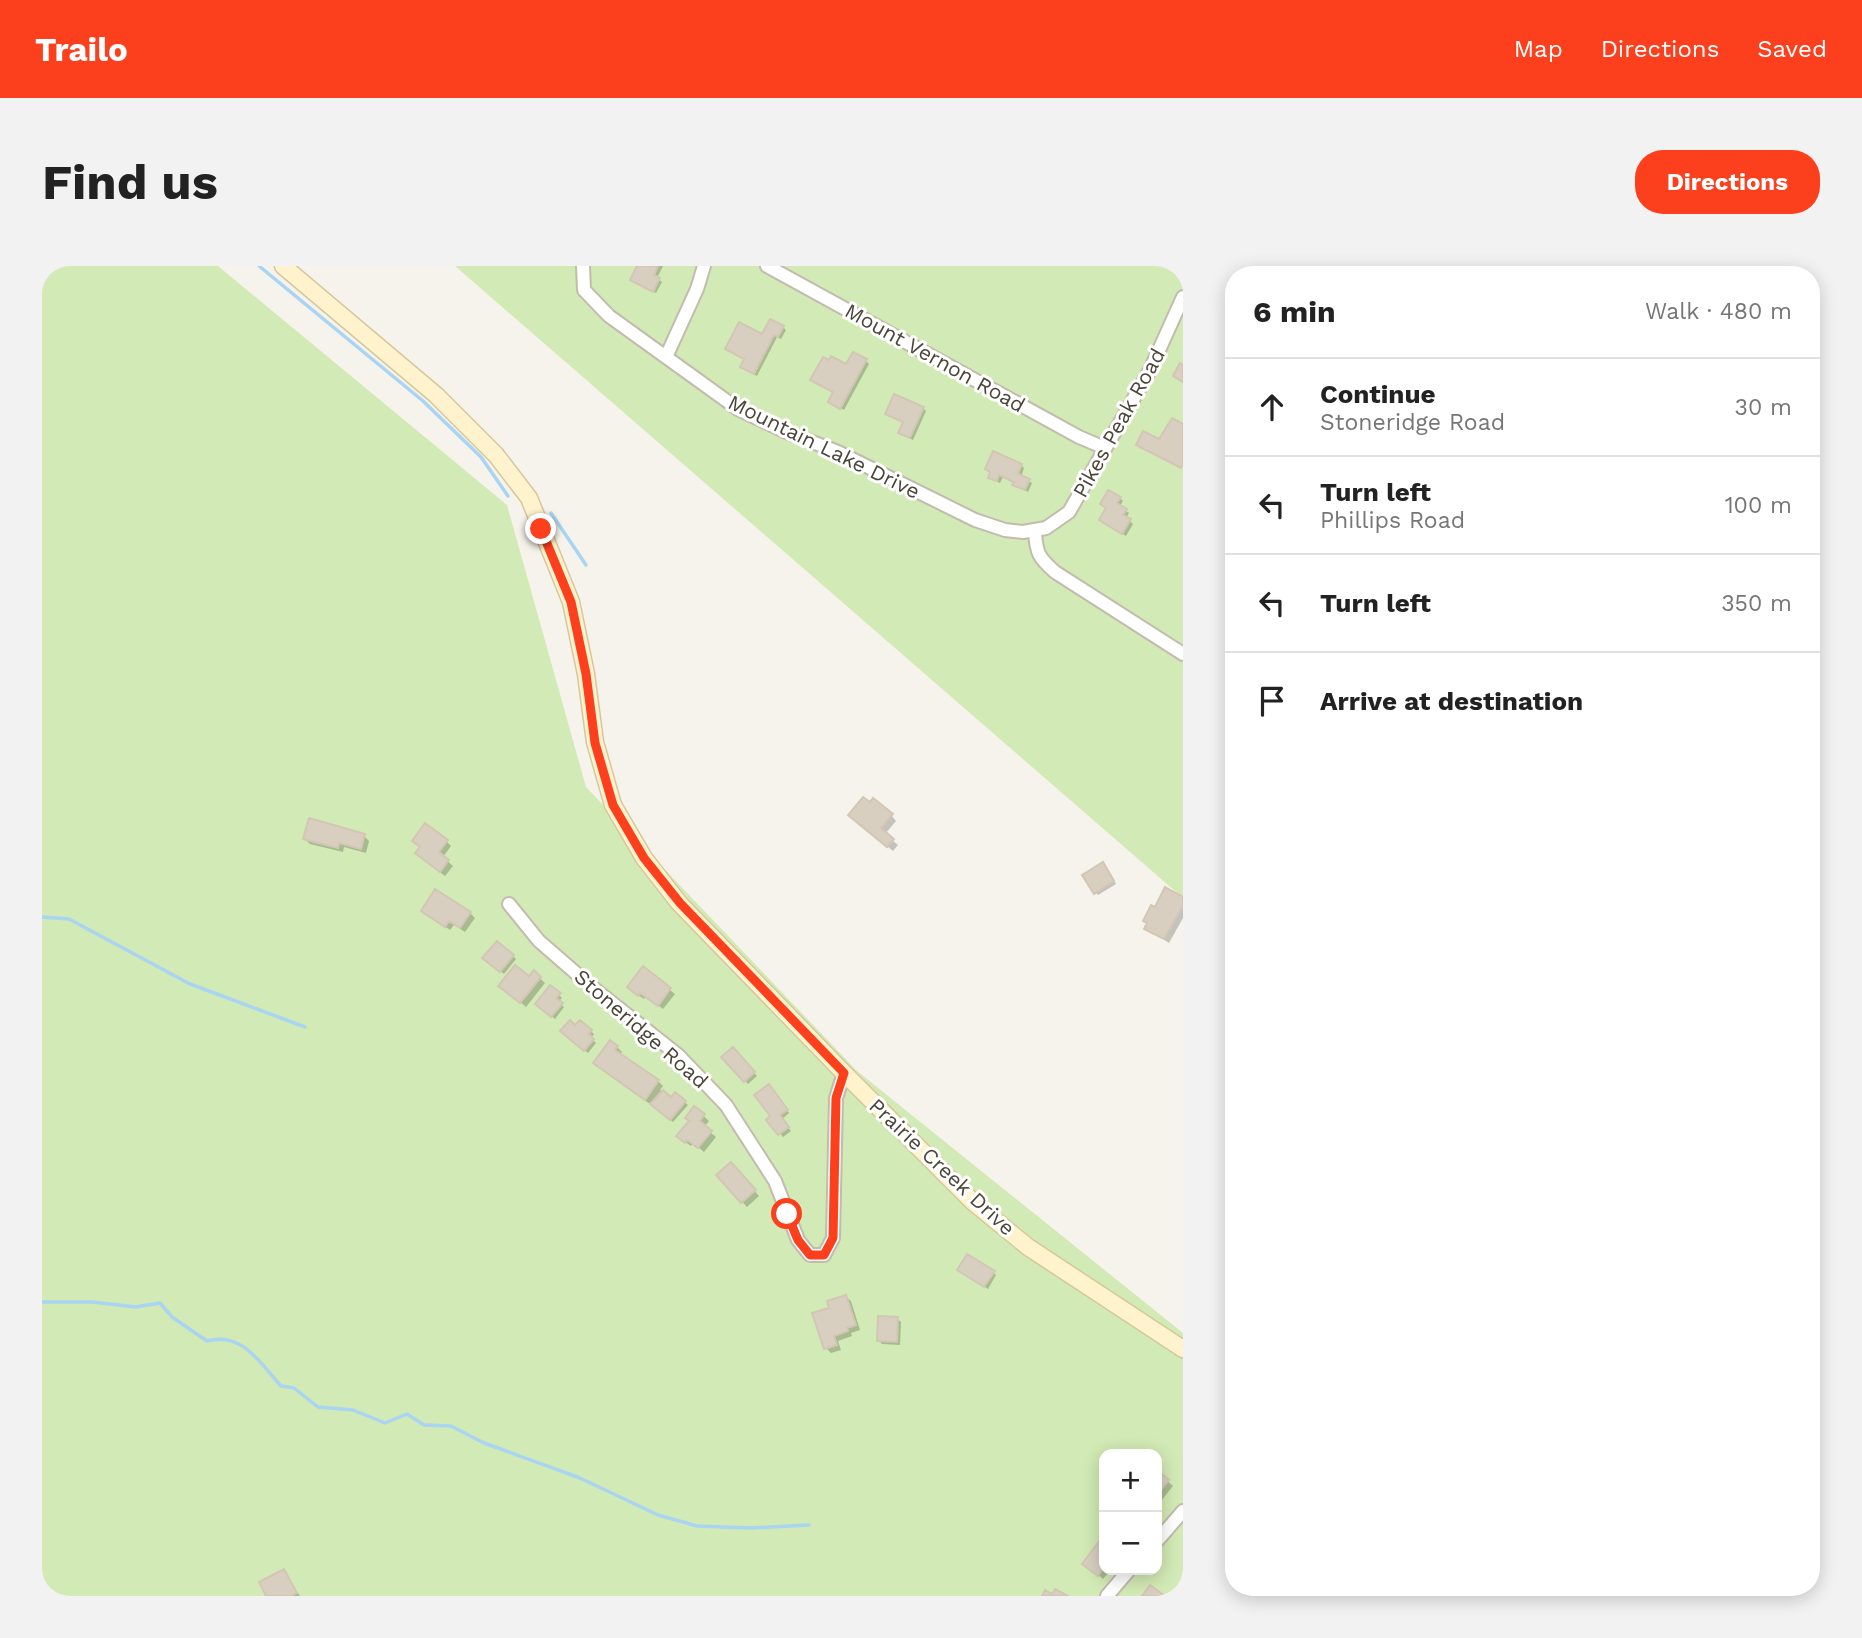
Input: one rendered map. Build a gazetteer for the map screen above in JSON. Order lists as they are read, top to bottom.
{
  "streets": {
    "main road": ["Prairie Creek Drive"],
    "street": [
      "Mount Vernon Road",
      "Pikes Peak Road",
      "Mountain Lake Drive",
      "Stoneridge Road"
    ]
  },
  "crossings": [
    ["Mount Vernon Road", "Pikes Peak Road"],
    ["Pikes Peak Road", "Mountain Lake Drive"],
    ["Stoneridge Road", "Prairie Creek Drive"]
  ],
  "page": {
    "header": "Trailo",
    "nav": ["Map", "Directions", "Saved"],
    "buttons": "Directions",
    "title": "Find us",
    "heading": ["6 min", "Walk · 480 m"],
    "list": [
      ["Continue", "Stoneridge Road", "30 m"],
      ["Turn left", "Phillips Road", "100 m"],
      ["Turn left", "350 m"],
      "Arrive at destination"
    ],
    "map_buttons": ["+", "−"]
  }
}
